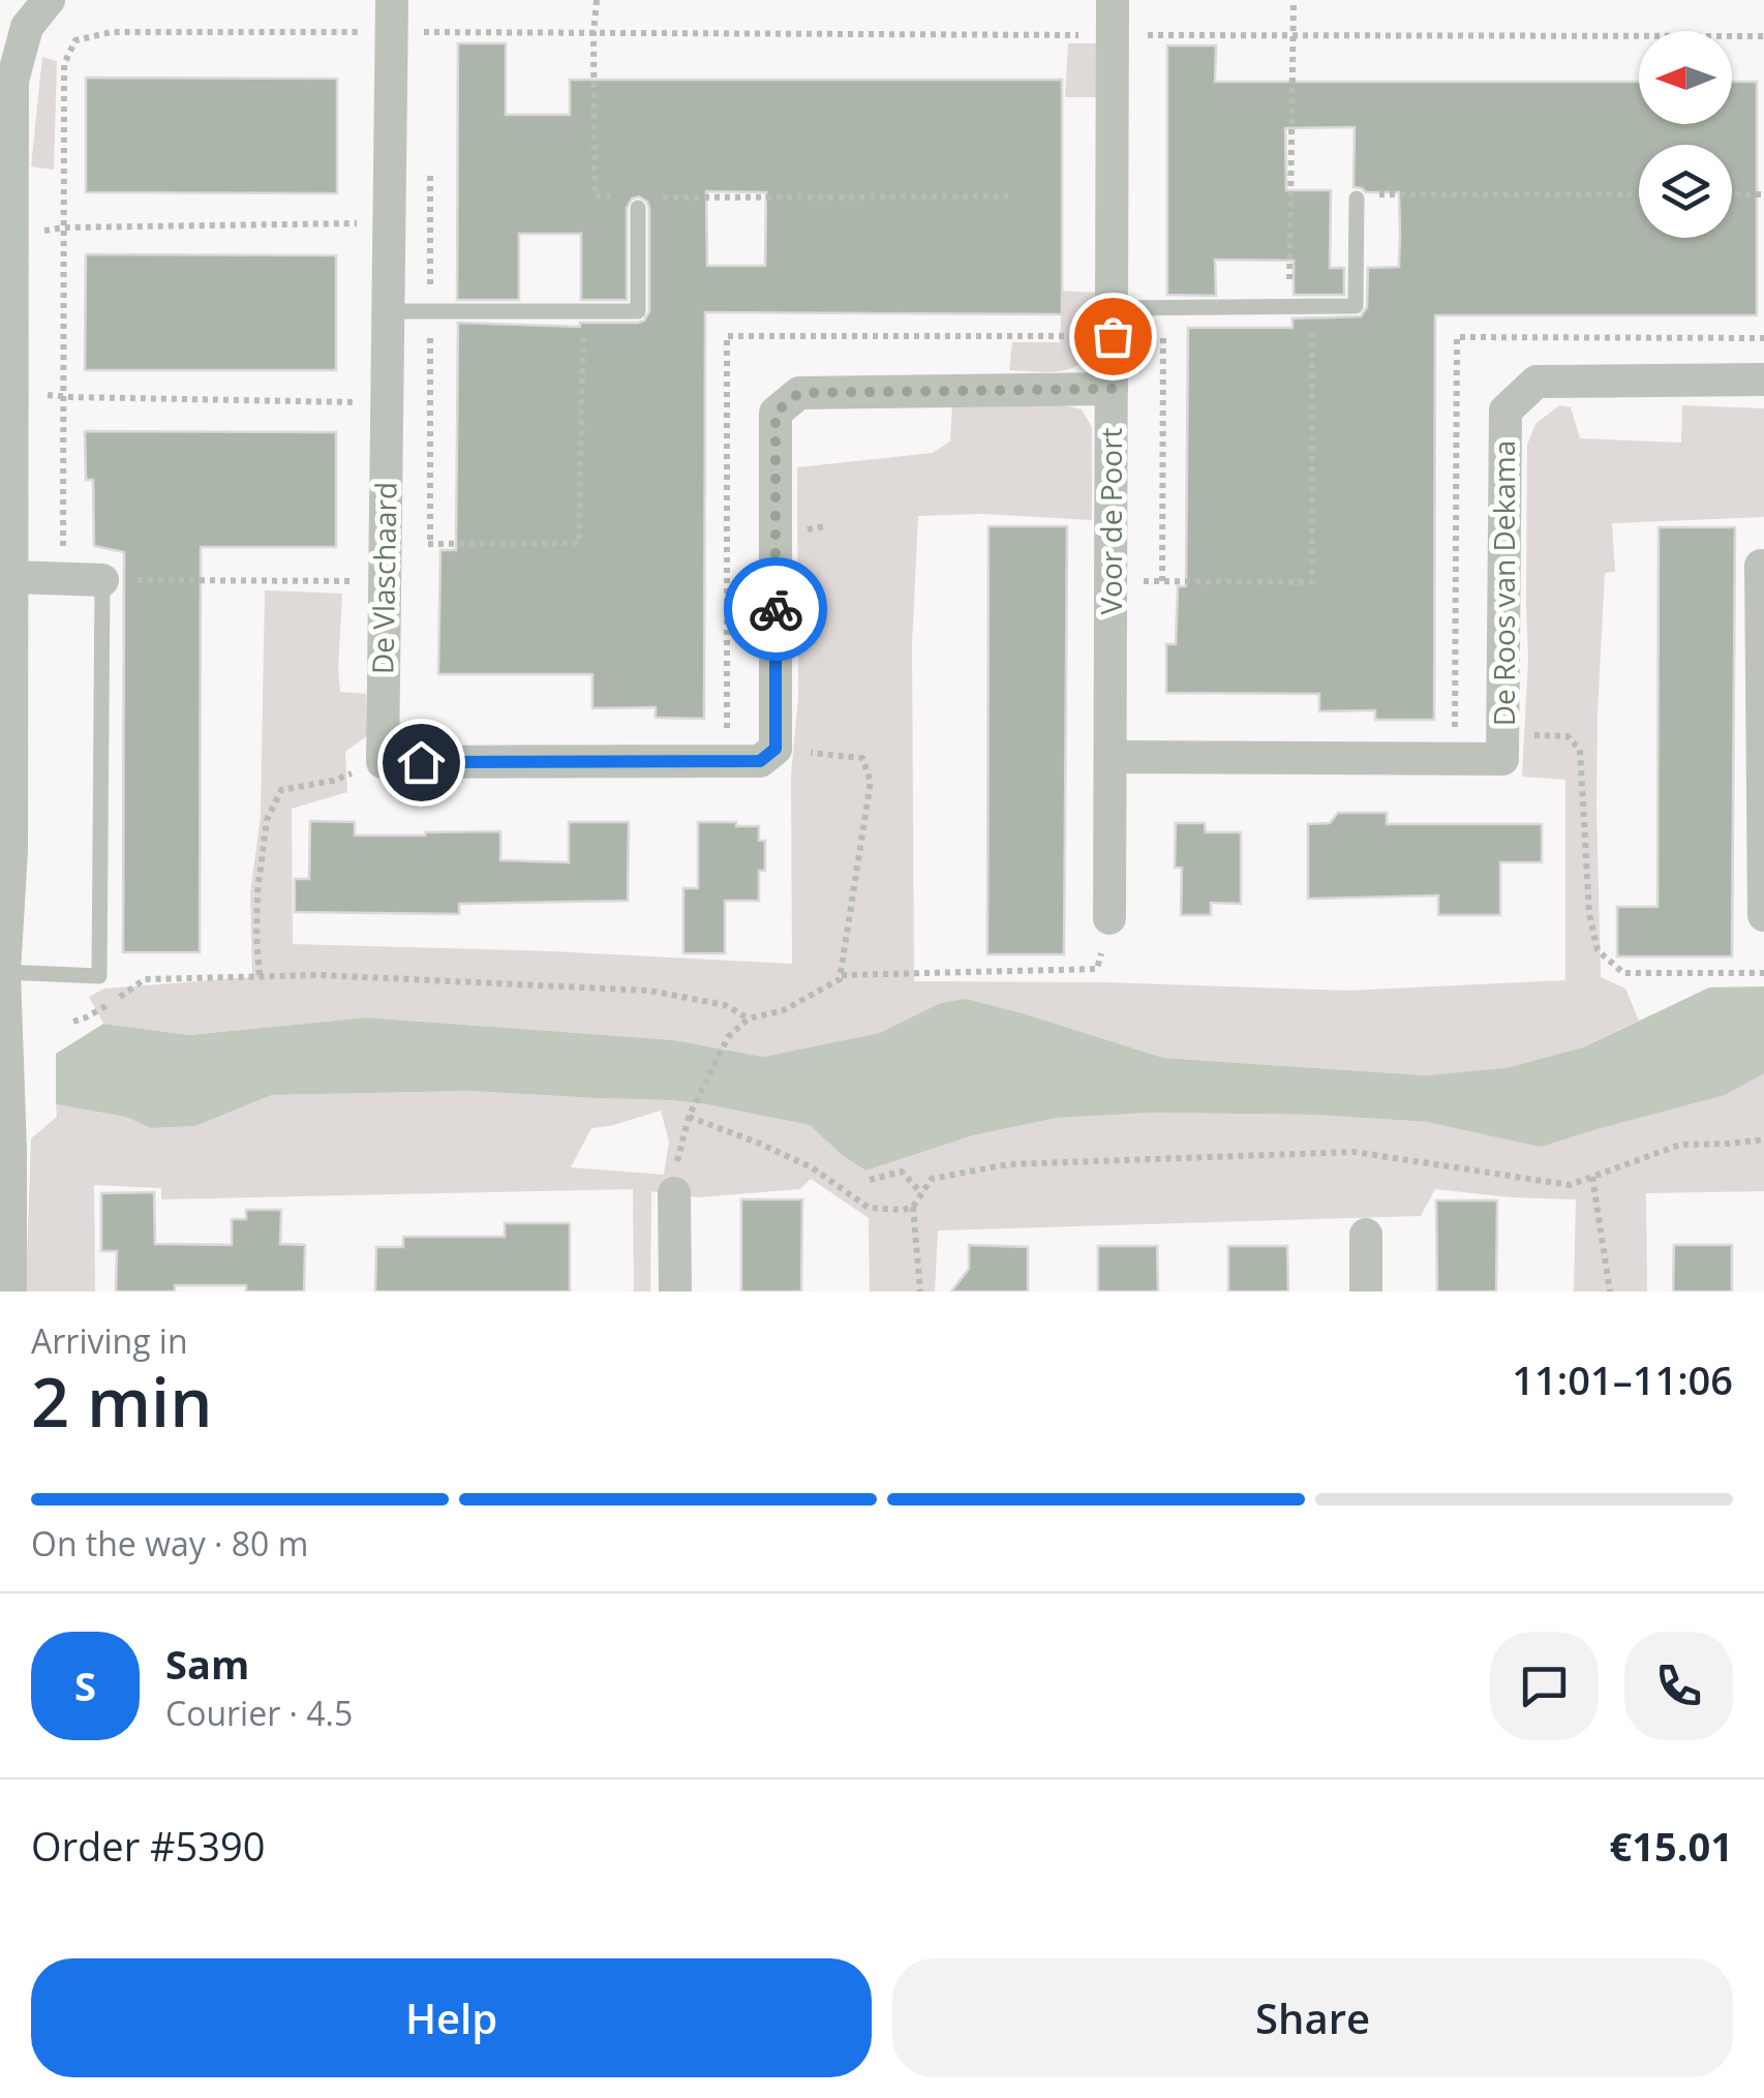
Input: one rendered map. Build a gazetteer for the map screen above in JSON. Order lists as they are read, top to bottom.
{
  "streets": {
    "street": ["Voor de Poort", "De Vlaschaard", "De Roos van Dekama"]
  },
  "crossings": [
    ["Voor de Poort", "De Roos van Dekama"]
  ],
  "north": "left",
  "page": {
    "heading": ["2 min", "Arriving in", "11:01–11:06"],
    "panel": [
      "Sam",
      "Courier · 4.5",
      "Order #5390",
      "€15.01"
    ],
    "bar": "On the way · 80 m",
    "round": "S",
    "buttons": ["Help", "Share"]
  }
}
